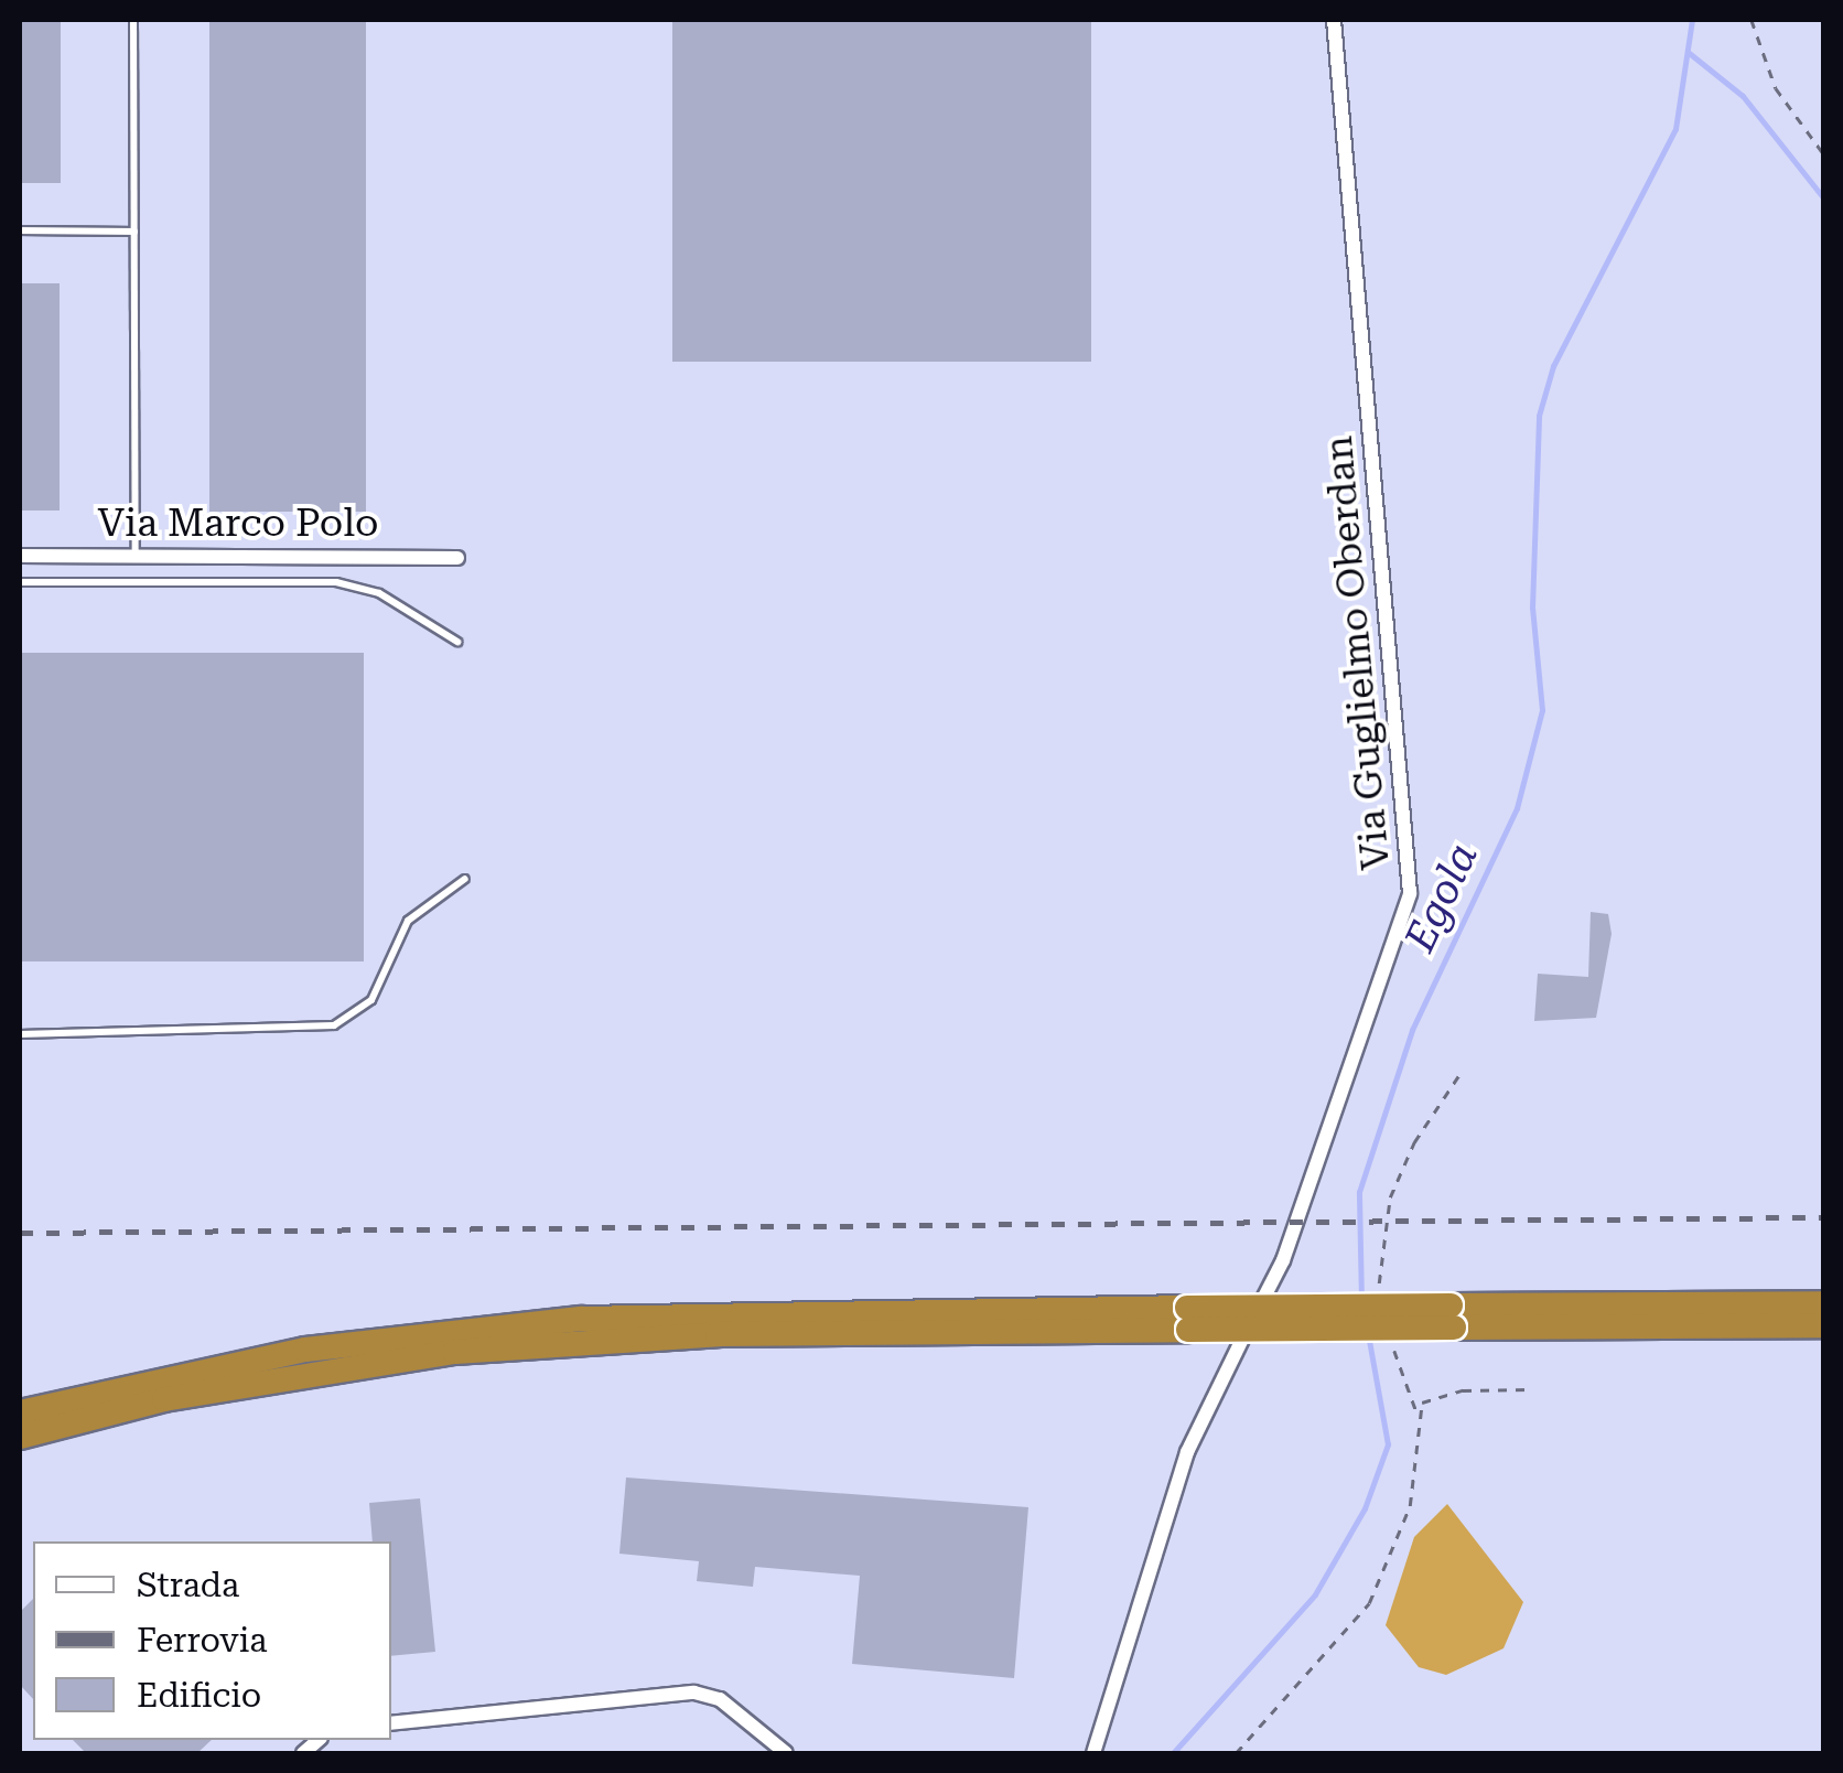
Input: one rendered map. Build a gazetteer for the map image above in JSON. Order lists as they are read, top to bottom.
{
  "streets": {
    "street": ["Via Marco Polo", "Via Guglielmo Oberdan"]
  },
  "water": ["Egola"],
  "legend": ["Strada", "Ferrovia", "Edificio"]
}
